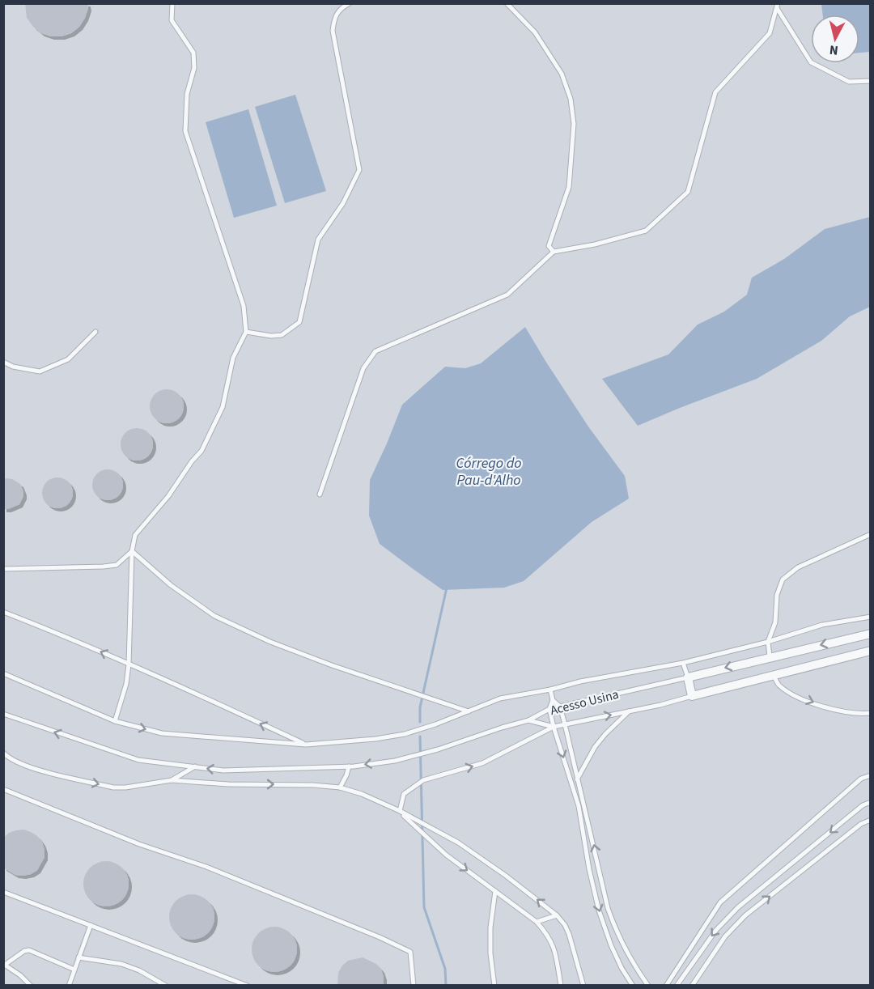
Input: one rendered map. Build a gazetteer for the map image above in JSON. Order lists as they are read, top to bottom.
{
  "streets": {
    "street": ["Acesso Usina"]
  },
  "water": ["Córrego do Pau-d'Alho"],
  "north": "bottom"
}
